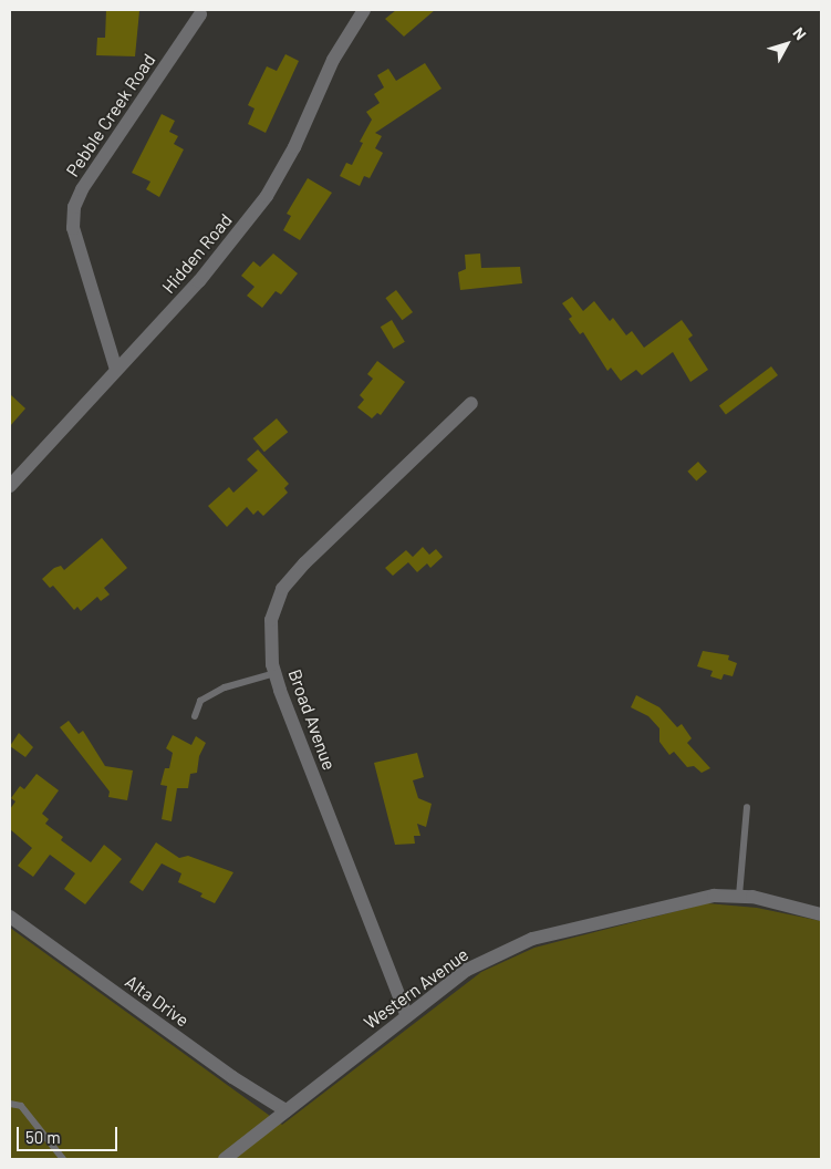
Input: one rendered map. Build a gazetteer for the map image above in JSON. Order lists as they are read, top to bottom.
{
  "streets": {
    "street": [
      "Pebble Creek Road",
      "Hidden Road",
      "Broad Avenue",
      "Western Avenue",
      "Alta Drive"
    ]
  },
  "crossings": [
    ["Pebble Creek Road", "Hidden Road"],
    ["Broad Avenue", "Western Avenue"],
    ["Western Avenue", "Alta Drive"]
  ],
  "scale_bar": "50 m",
  "north": "top right"
}
